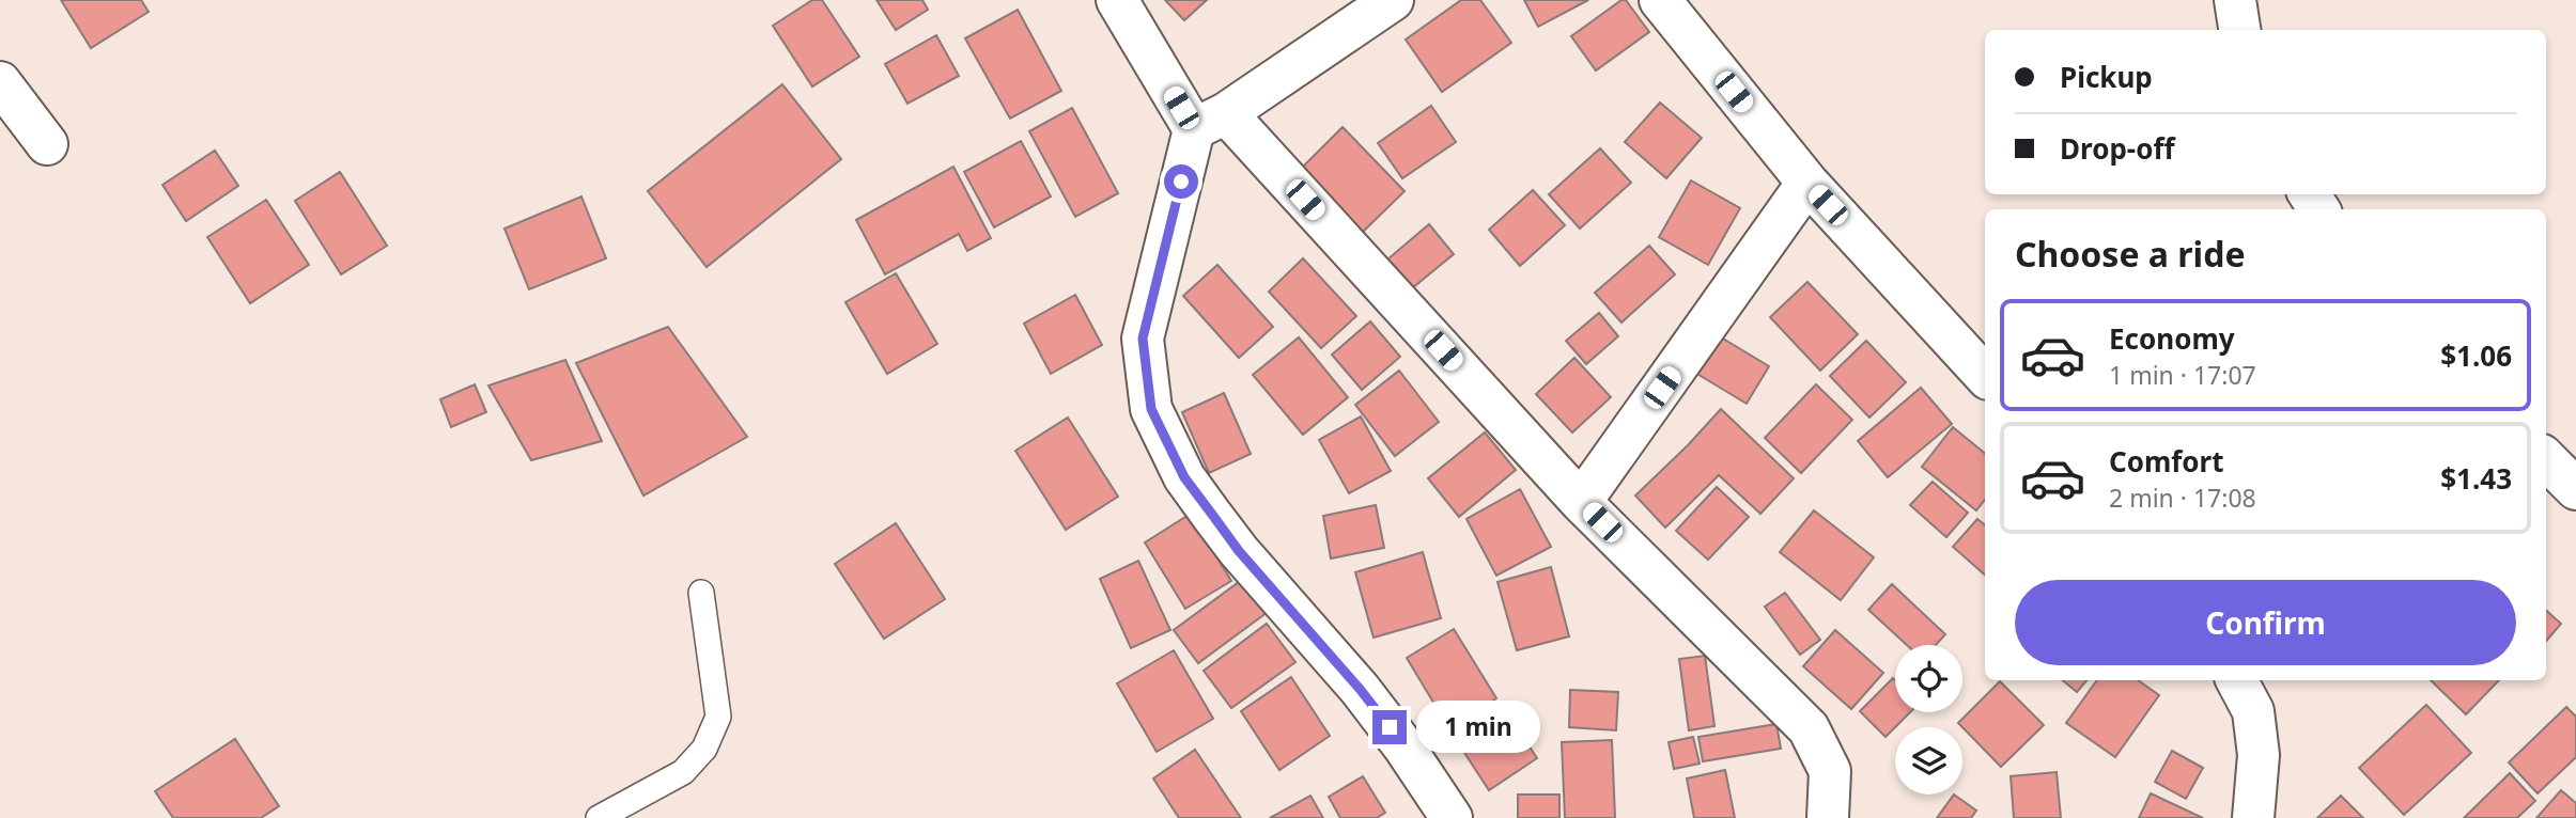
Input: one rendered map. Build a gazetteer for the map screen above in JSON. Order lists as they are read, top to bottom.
{
  "page": {
    "banner": ["Pickup", "Drop-off"],
    "heading": "Choose a ride",
    "list": [
      {
        "name": "Economy",
        "note": "1 min · 17:07",
        "value": "$1.06"
      },
      {
        "name": "Comfort",
        "note": "2 min · 17:08",
        "value": "$1.43"
      }
    ],
    "buttons": "Confirm",
    "bubble": "1 min"
  }
}
